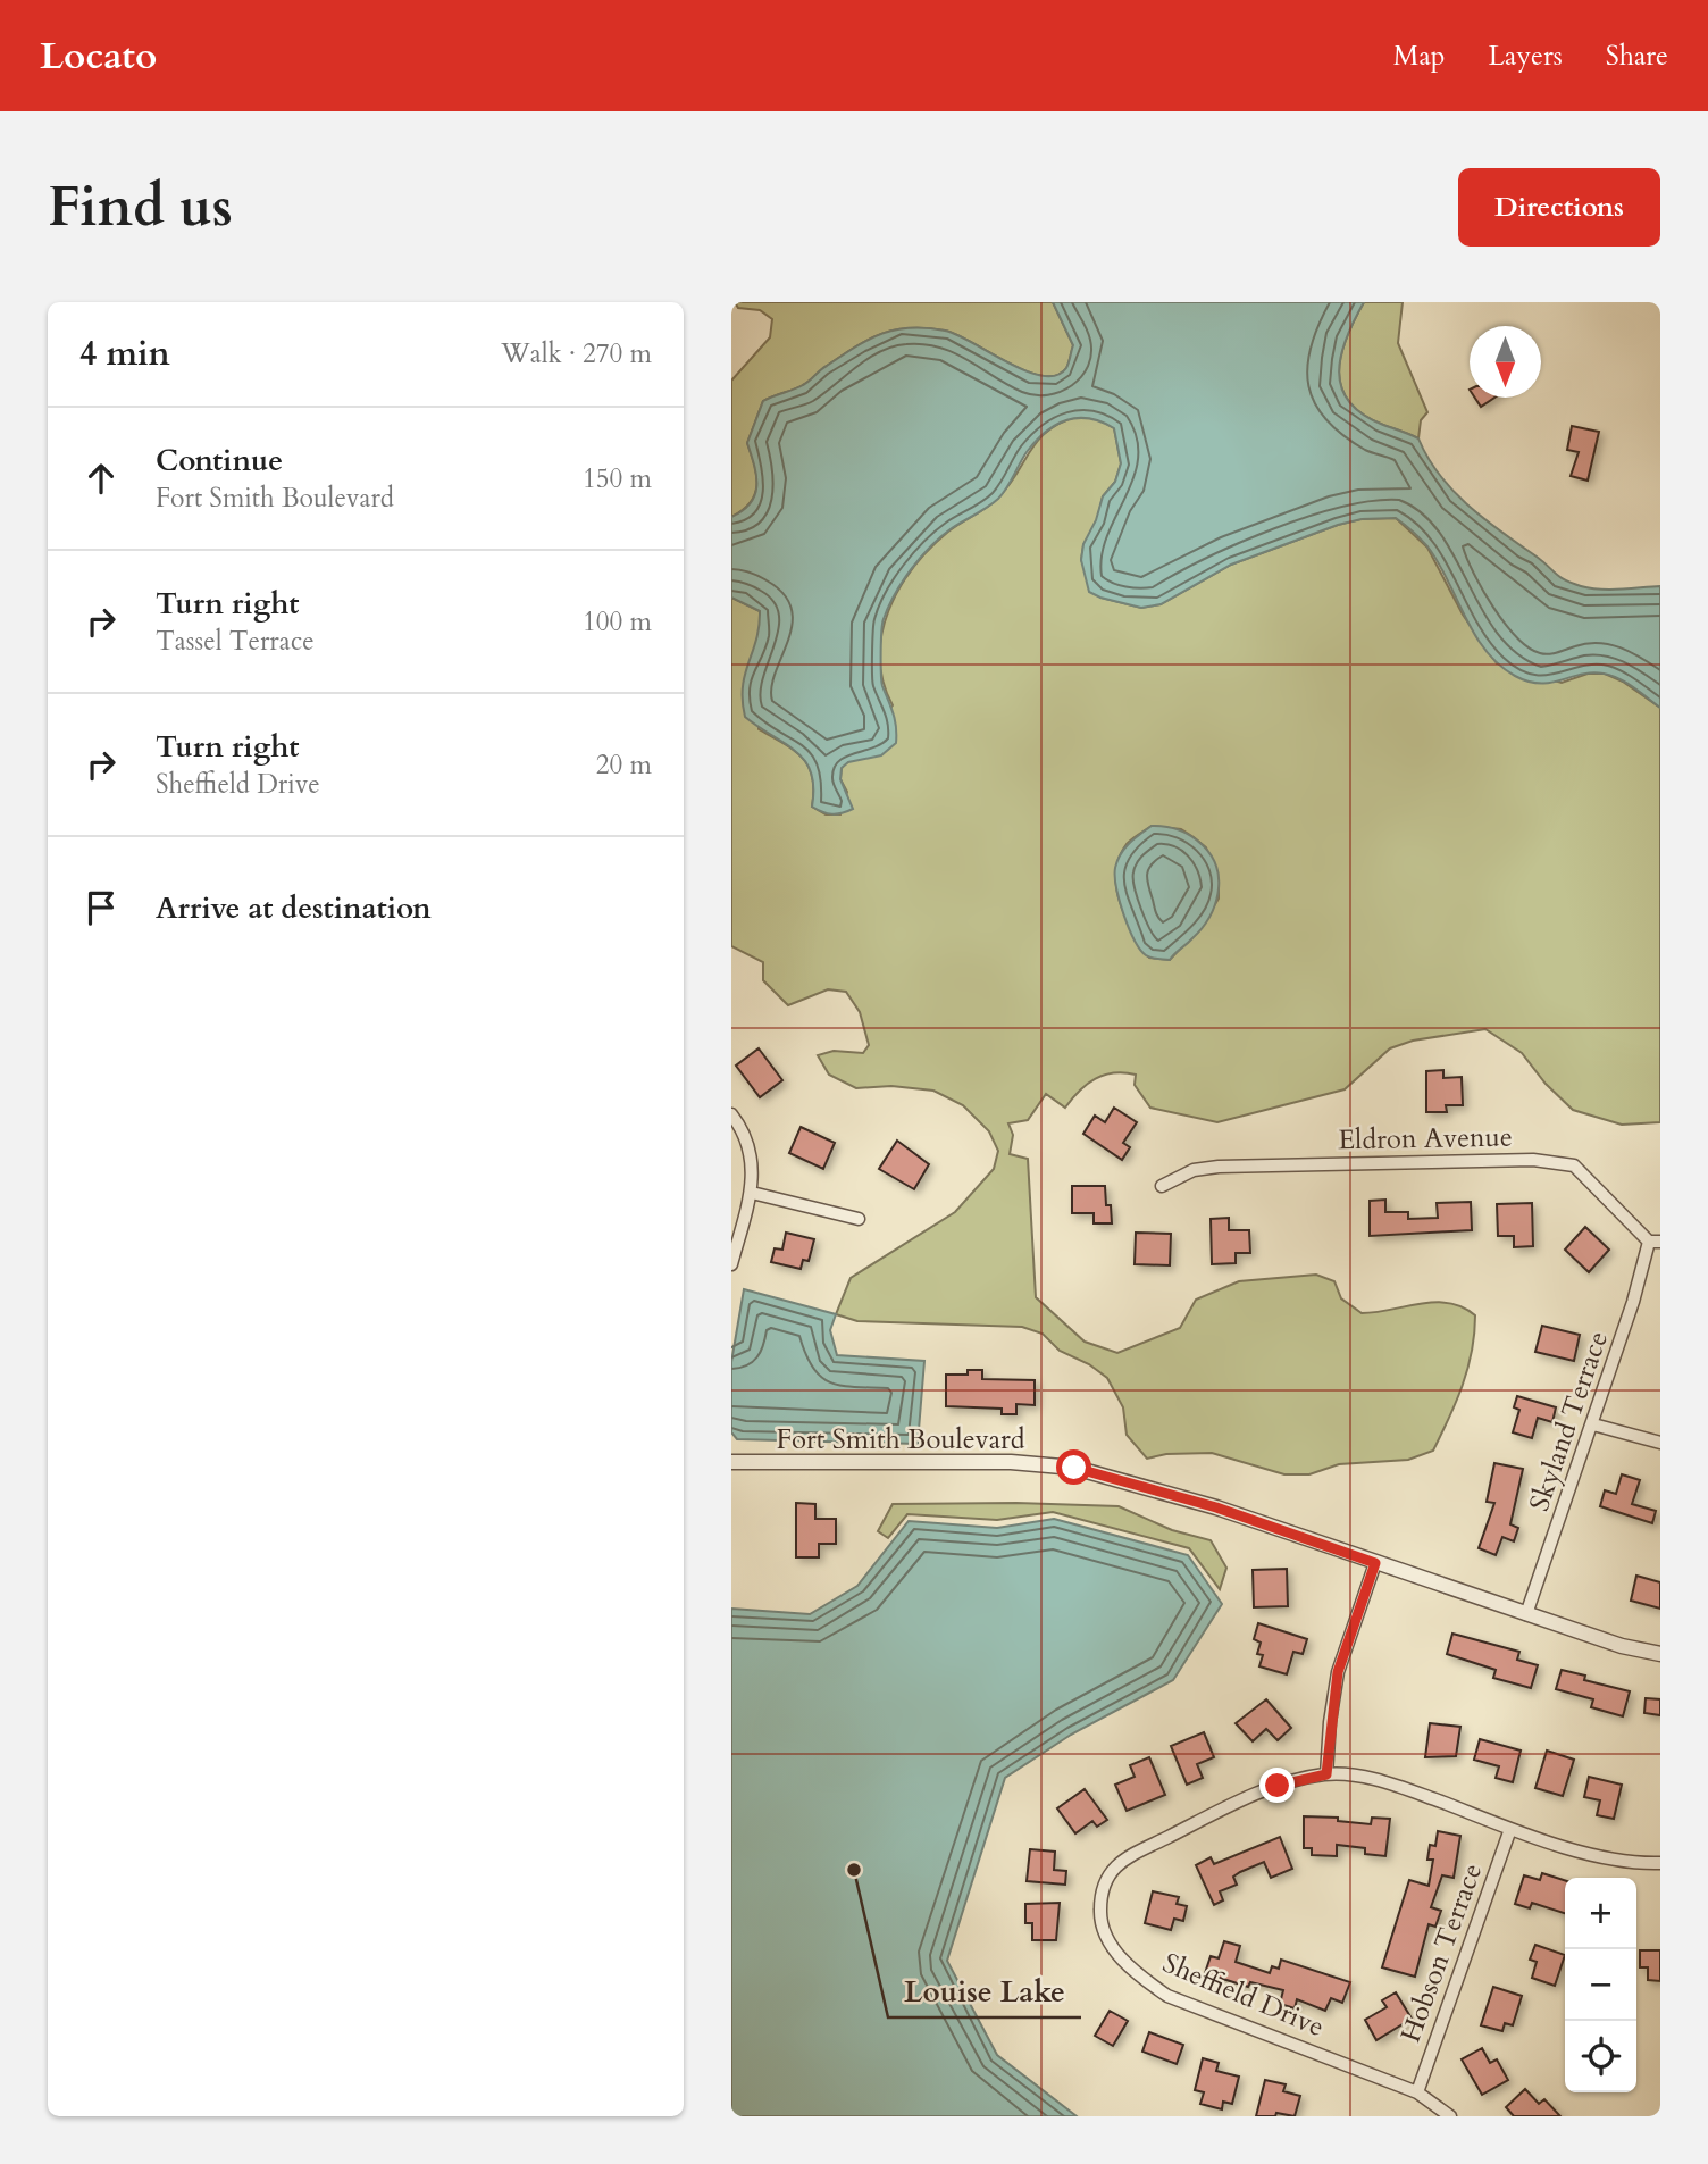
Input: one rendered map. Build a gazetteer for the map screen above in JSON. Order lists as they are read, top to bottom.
{
  "streets": {
    "street": [
      "Eldron Avenue",
      "Skyland Terrace",
      "Fort Smith Boulevard",
      "Hobson Terrace",
      "Sheffield Drive"
    ]
  },
  "crossings": [
    ["Eldron Avenue", "Skyland Terrace"],
    ["Skyland Terrace", "Fort Smith Boulevard"],
    ["Hobson Terrace", "Sheffield Drive"]
  ],
  "places": ["Louise Lake"],
  "north": "bottom",
  "page": {
    "header": "Locato",
    "nav": ["Map", "Layers", "Share"],
    "buttons": "Directions",
    "title": "Find us",
    "heading": ["4 min", "Walk · 270 m"],
    "list": [
      ["Continue", "Fort Smith Boulevard", "150 m"],
      ["Turn right", "Tassel Terrace", "100 m"],
      ["Turn right", "Sheffield Drive", "20 m"],
      "Arrive at destination"
    ],
    "map_buttons": ["+", "−"]
  }
}
